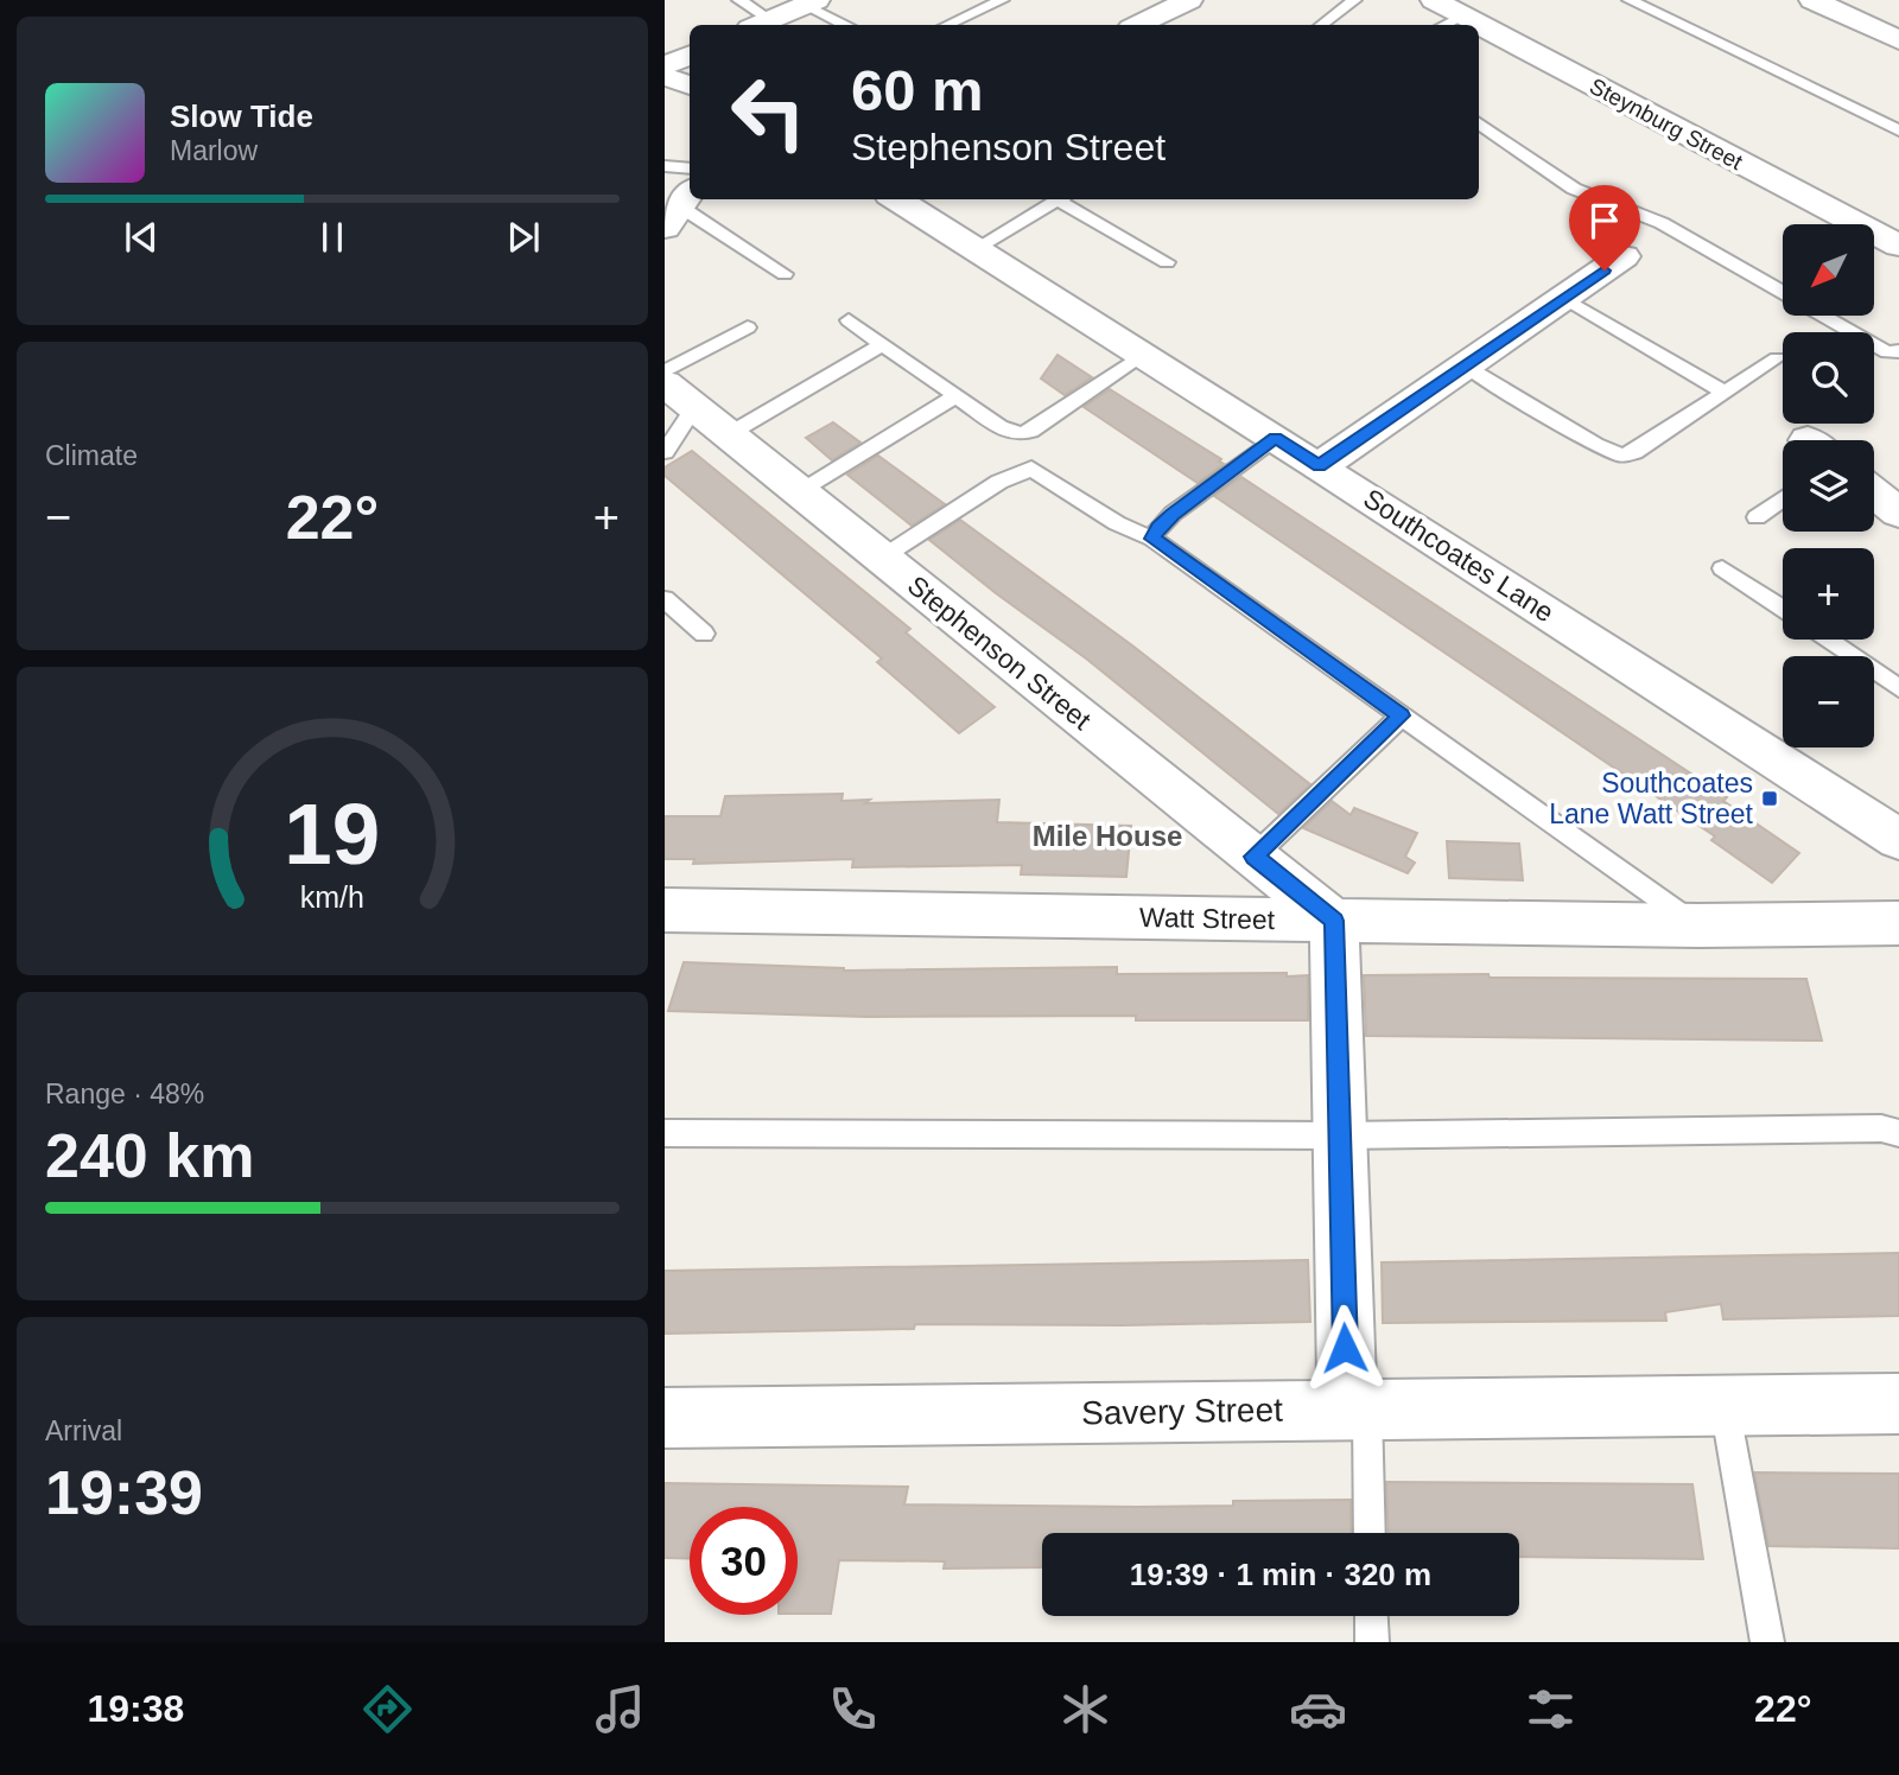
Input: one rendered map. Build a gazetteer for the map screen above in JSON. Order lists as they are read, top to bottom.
{
  "streets": {
    "street": [
      "Steynburg Street",
      "Southcoates Lane",
      "Stephenson Street",
      "Watt Street",
      "Savery Street"
    ]
  },
  "crossings": [
    ["Stephenson Street", "Watt Street"]
  ],
  "districts": ["Mile House"],
  "places": {
    "transit": ["Southcoates Lane Watt Street"]
  },
  "north": "bottom left",
  "page": {
    "turn": ["60 m", "Stephenson Street"],
    "song": ["Slow Tide", "Marlow"],
    "map_buttons": ["+", "−"],
    "tile": [
      "Climate",
      ["Range · 48%", "240 km"],
      ["Arrival", "19:39"]
    ],
    "heat": ["−", "22°", "+"],
    "limit": "30",
    "trip": "19:39 · 1 min · 320 m",
    "tabs": ["19:38", "22°"],
    "gauge": ["19", "km/h"]
  }
}
